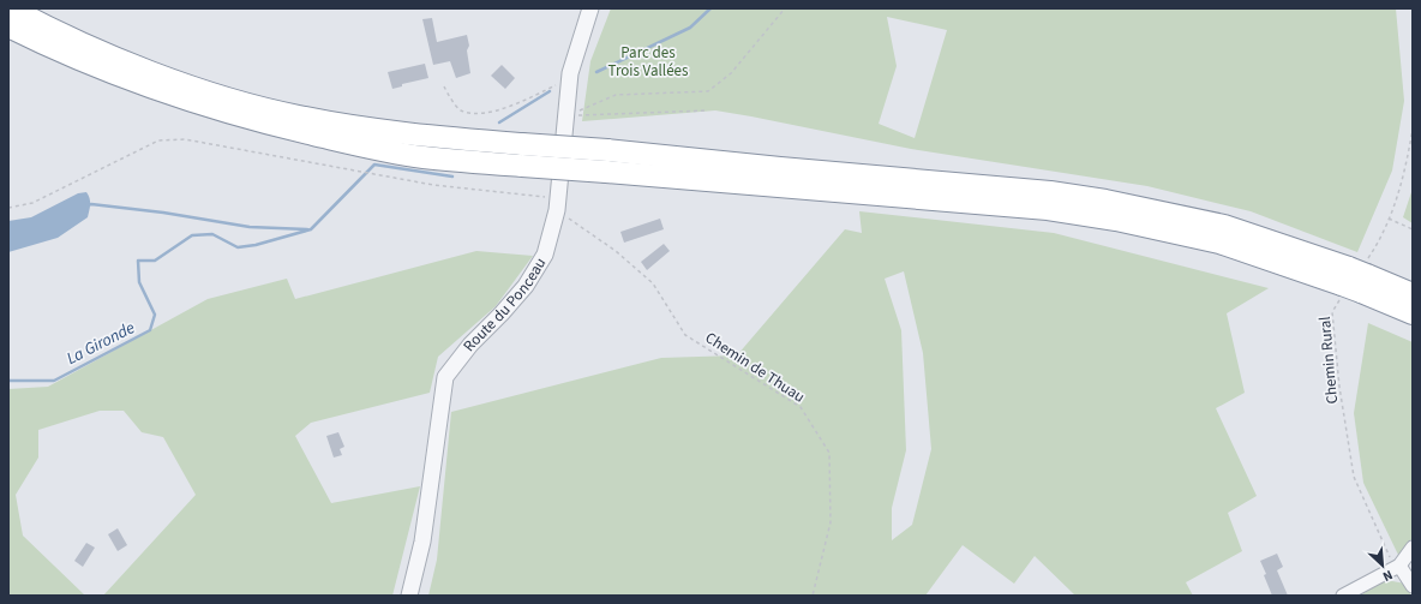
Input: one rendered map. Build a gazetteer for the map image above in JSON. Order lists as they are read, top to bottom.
{
  "streets": {
    "street": ["Route du Ponceau"],
    "path": ["Chemin Rural", "Chemin de Thuau"]
  },
  "crossings": [
    ["Route du Ponceau", "Chemin de Thuau"]
  ],
  "water": ["La Gironde"],
  "parks": ["Parc des Trois Vallées"],
  "north": "bottom right"
}
